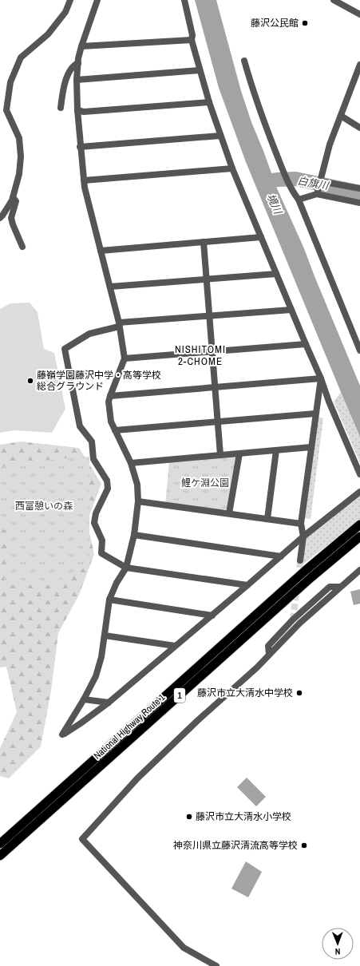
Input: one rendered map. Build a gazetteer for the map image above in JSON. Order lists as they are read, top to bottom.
{
  "streets": {
    "highway": ["1", "National Highway Route 1"]
  },
  "districts": ["NISHITOMI 2-CHOME"],
  "water": ["白旗川", "境川"],
  "parks": ["鯉ケ淵公園", "西富憩いの森"],
  "places": [
    "藤沢公民館",
    "藤嶺学園藤沢中学・高等学校 総合グラウンド",
    "藤沢市立大清水中学校",
    "藤沢市立大清水小学校",
    "神奈川県立藤沢清流高等学校"
  ],
  "north": "bottom"
}
